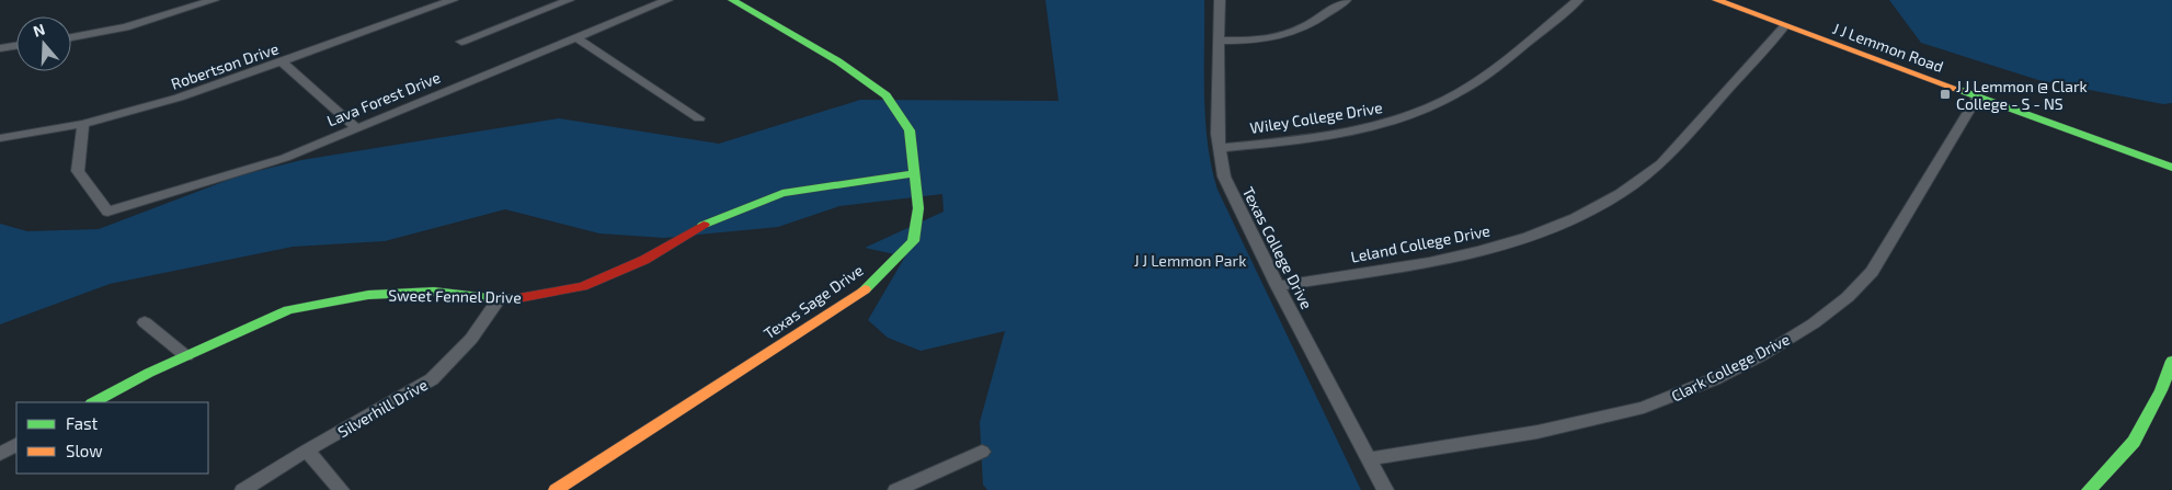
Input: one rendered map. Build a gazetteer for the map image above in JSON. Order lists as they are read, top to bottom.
{
  "streets": {
    "street": [
      "J J Lemmon Road",
      "Robertson Drive",
      "Lava Forest Drive",
      "Wiley College Drive",
      "Leland College Drive",
      "Texas College Drive",
      "Sweet Fennel Drive",
      "Texas Sage Drive",
      "Clark College Drive",
      "Silverhill Drive"
    ]
  },
  "crossings": [
    ["J J Lemmon Road", "Leland College Drive"],
    ["J J Lemmon Road", "Clark College Drive"],
    ["Robertson Drive", "Lava Forest Drive"],
    ["Wiley College Drive", "Texas College Drive"],
    ["Leland College Drive", "Texas College Drive"],
    ["Texas College Drive", "Clark College Drive"],
    ["Sweet Fennel Drive", "Texas Sage Drive"],
    ["Sweet Fennel Drive", "Silverhill Drive"]
  ],
  "parks": ["J J Lemmon Park"],
  "places": {
    "transit": ["J J Lemmon @ Clark College - S - NS"]
  },
  "legend": ["Fast", "Slow"],
  "north": "top"
}
